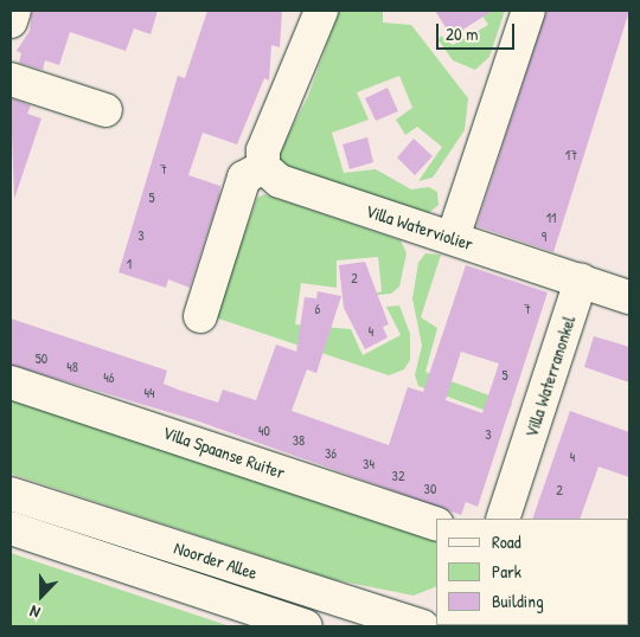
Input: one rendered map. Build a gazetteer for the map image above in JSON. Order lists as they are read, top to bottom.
{
  "streets": {
    "street": [
      "Villa Waterviolier",
      "Villa Waterranonkel",
      "Villa Spaanse Ruiter",
      "Noorder Allee"
    ]
  },
  "crossings": [
    ["Villa Waterviolier", "Villa Waterranonkel"]
  ],
  "house_numbers": [
    "17",
    "7",
    "5",
    "11",
    "3",
    "9",
    "1",
    "2",
    "6",
    "7",
    "4",
    "50",
    "48",
    "5",
    "46",
    "44",
    "40",
    "3",
    "38",
    "36",
    "4",
    "34",
    "32",
    "30",
    "2"
  ],
  "legend": ["Road", "Park", "Building"],
  "scale_bar": "20 m",
  "north": "bottom"
}
